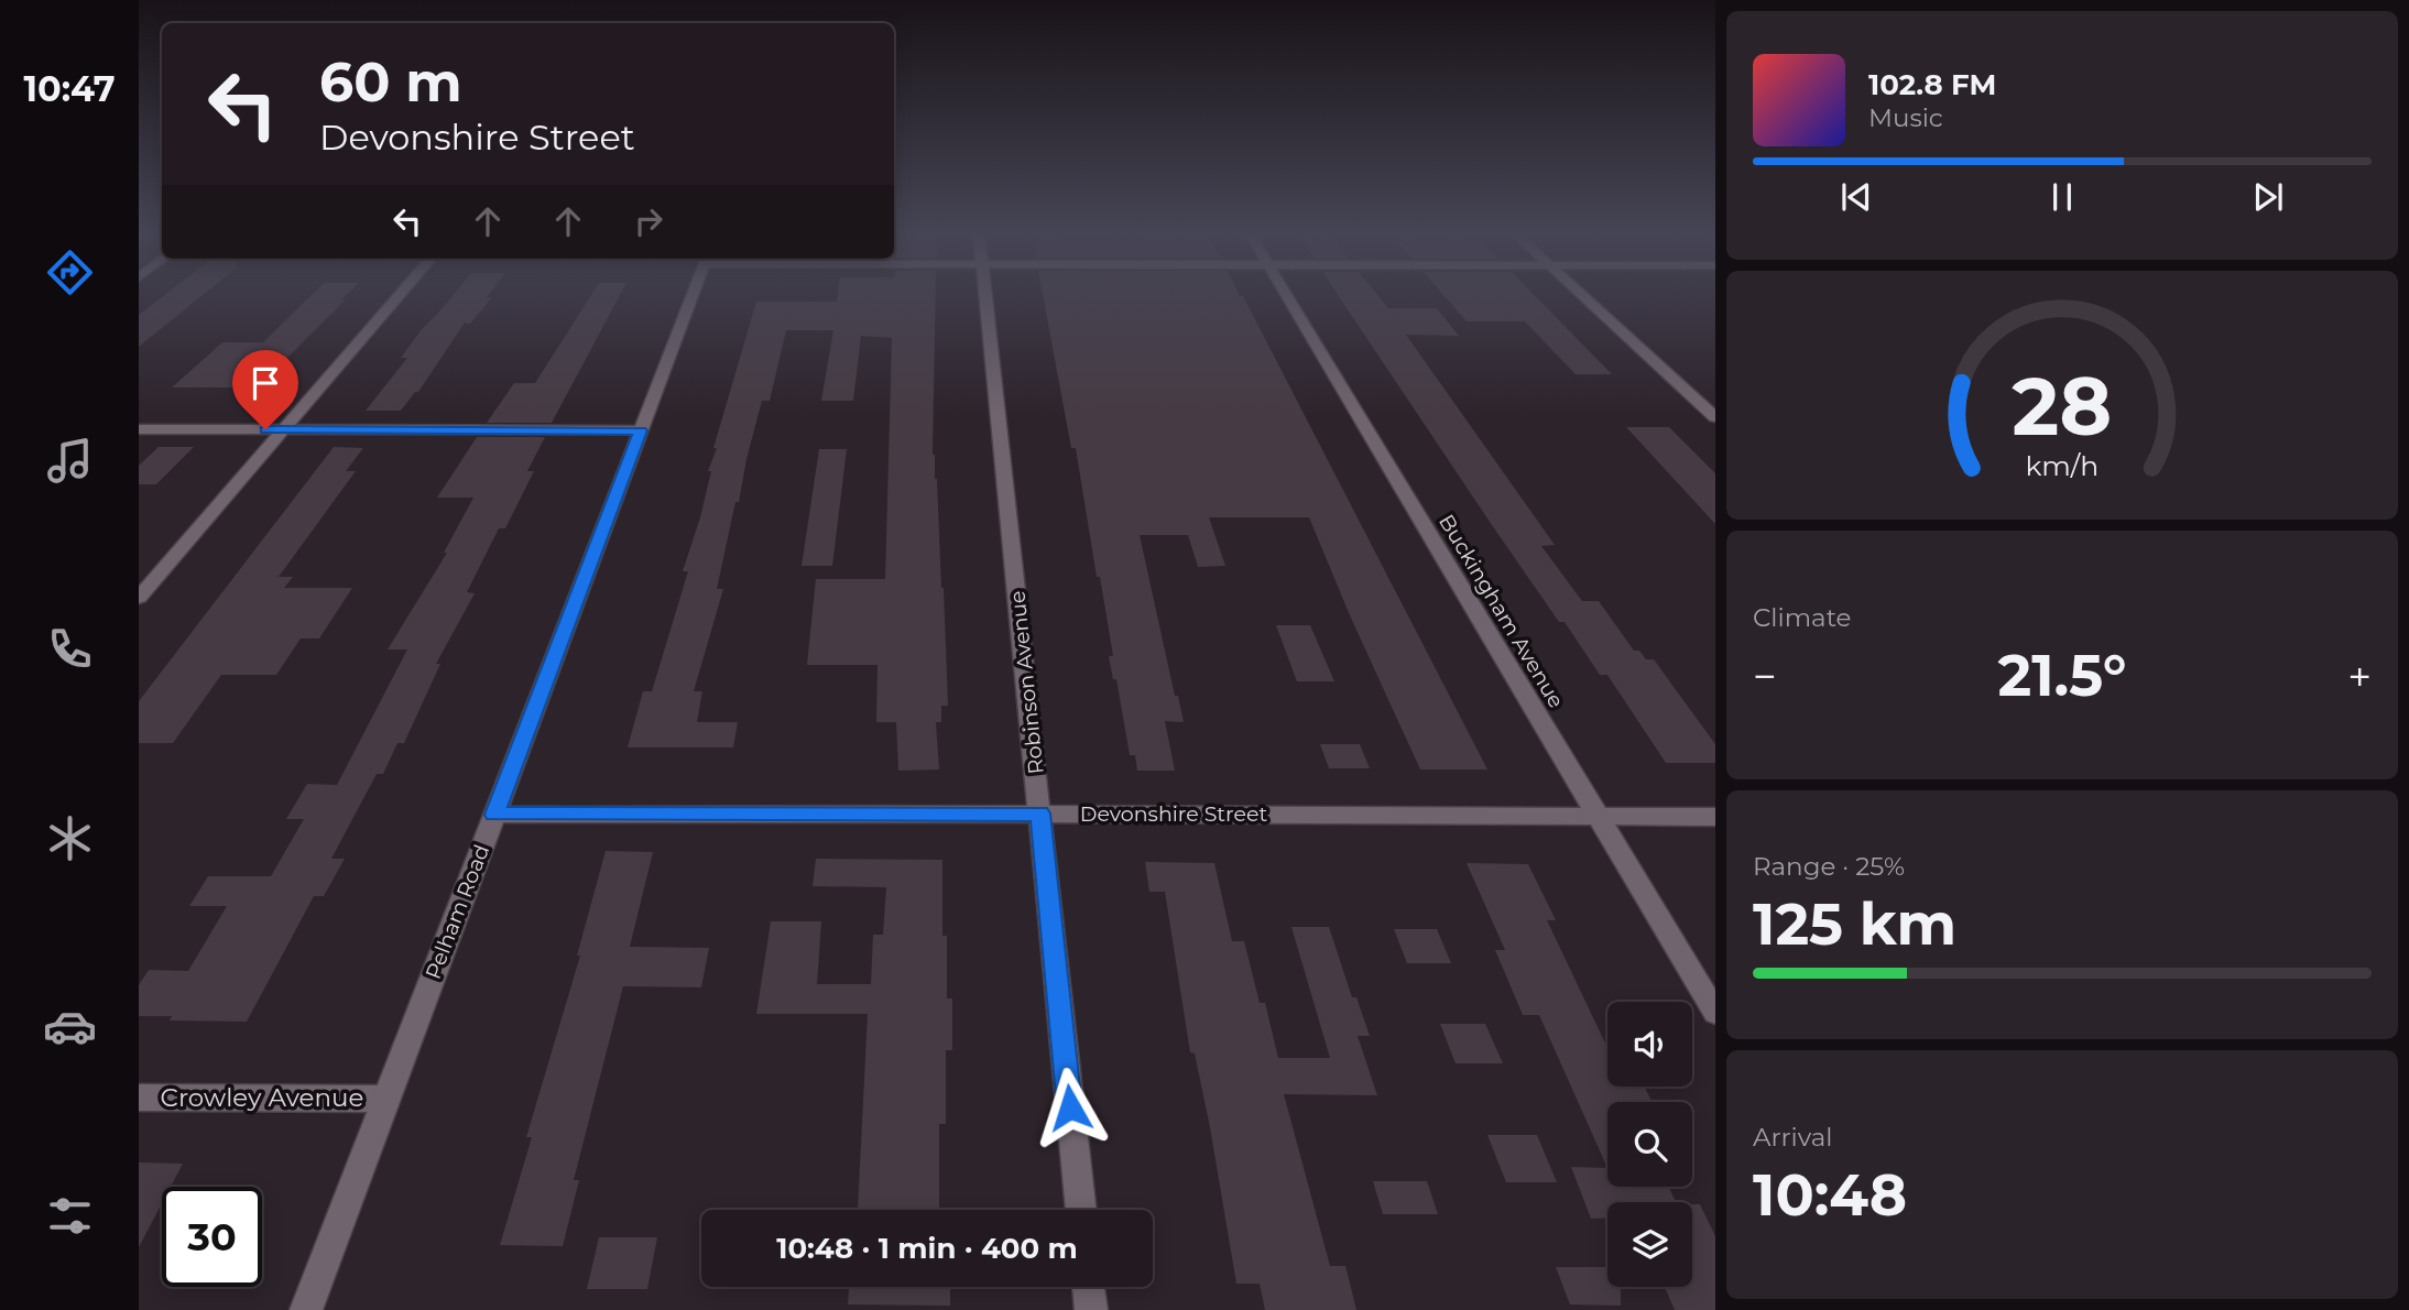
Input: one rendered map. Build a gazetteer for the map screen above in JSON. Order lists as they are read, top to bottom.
{
  "streets": {
    "street": [
      "Buckingham Avenue",
      "Robinson Avenue",
      "Devonshire Street",
      "Pelham Road",
      "Crowley Avenue"
    ]
  },
  "crossings": [
    ["Buckingham Avenue", "Devonshire Street"],
    ["Robinson Avenue", "Devonshire Street"],
    ["Devonshire Street", "Pelham Road"],
    ["Pelham Road", "Crowley Avenue"]
  ],
  "page": {
    "tabs": "10:47",
    "turn": ["60 m", "Devonshire Street"],
    "song": ["102.8 FM", "Music"],
    "tile": [
      "Climate",
      ["Range · 25%", "125 km"],
      ["Arrival", "10:48"]
    ],
    "heat": ["−", "21.5°", "+"],
    "limit": "30",
    "trip": "10:48 · 1 min · 400 m",
    "gauge": ["28", "km/h"]
  }
}
